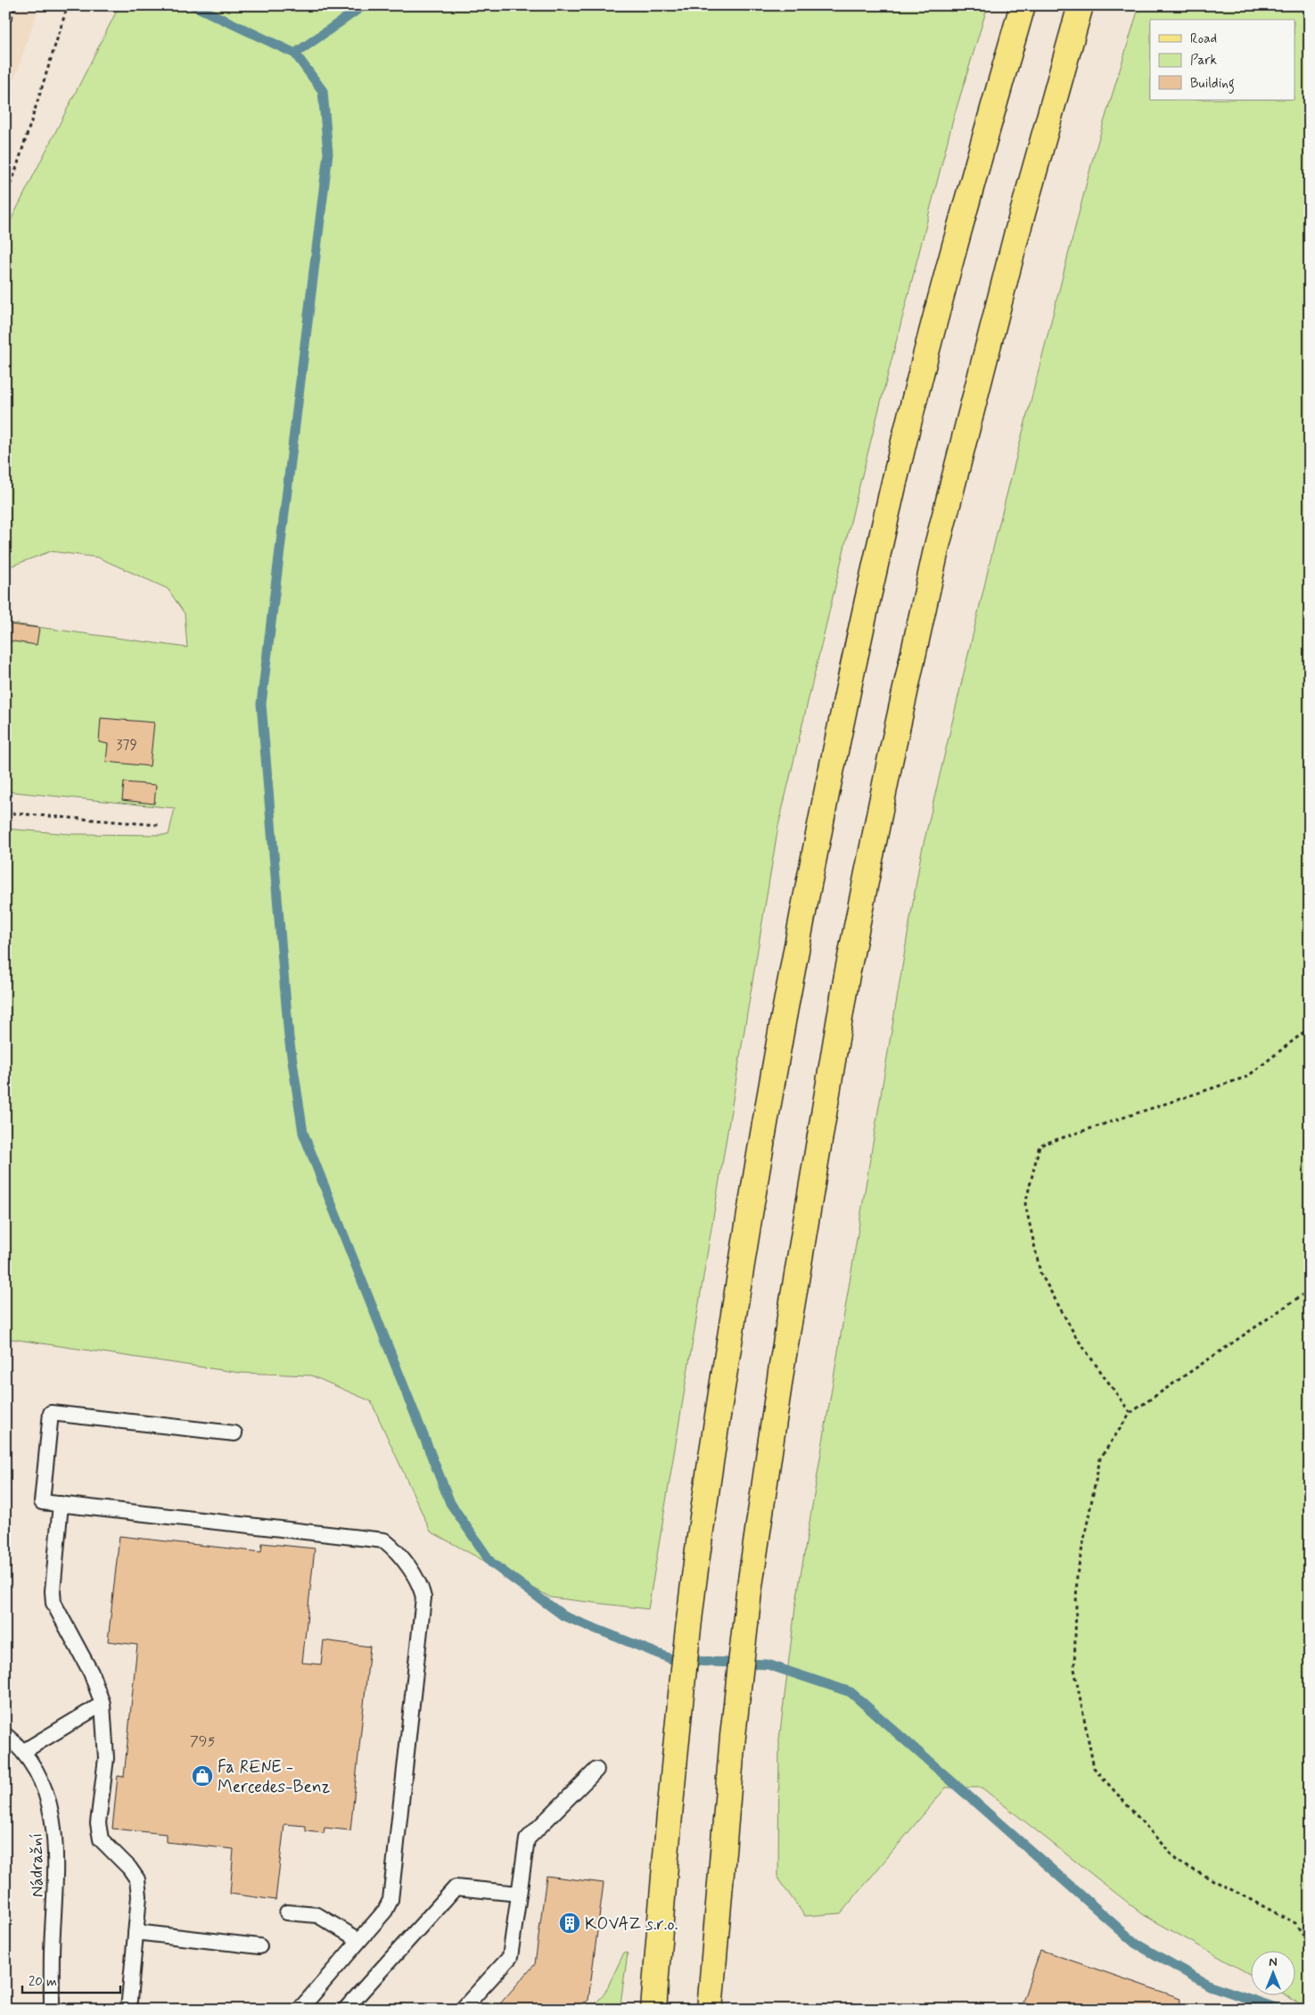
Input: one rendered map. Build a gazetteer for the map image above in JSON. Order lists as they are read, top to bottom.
{
  "streets": {
    "lane": ["Nádražní"]
  },
  "places": {
    "shop": ["Fa RENE - Mercedes-Benz"],
    "building": ["KOVAZ s.r.o."]
  },
  "house_numbers": ["379", "795"],
  "legend": ["Road", "Park", "Building"],
  "scale_bar": "20 m",
  "north": "top"
}
